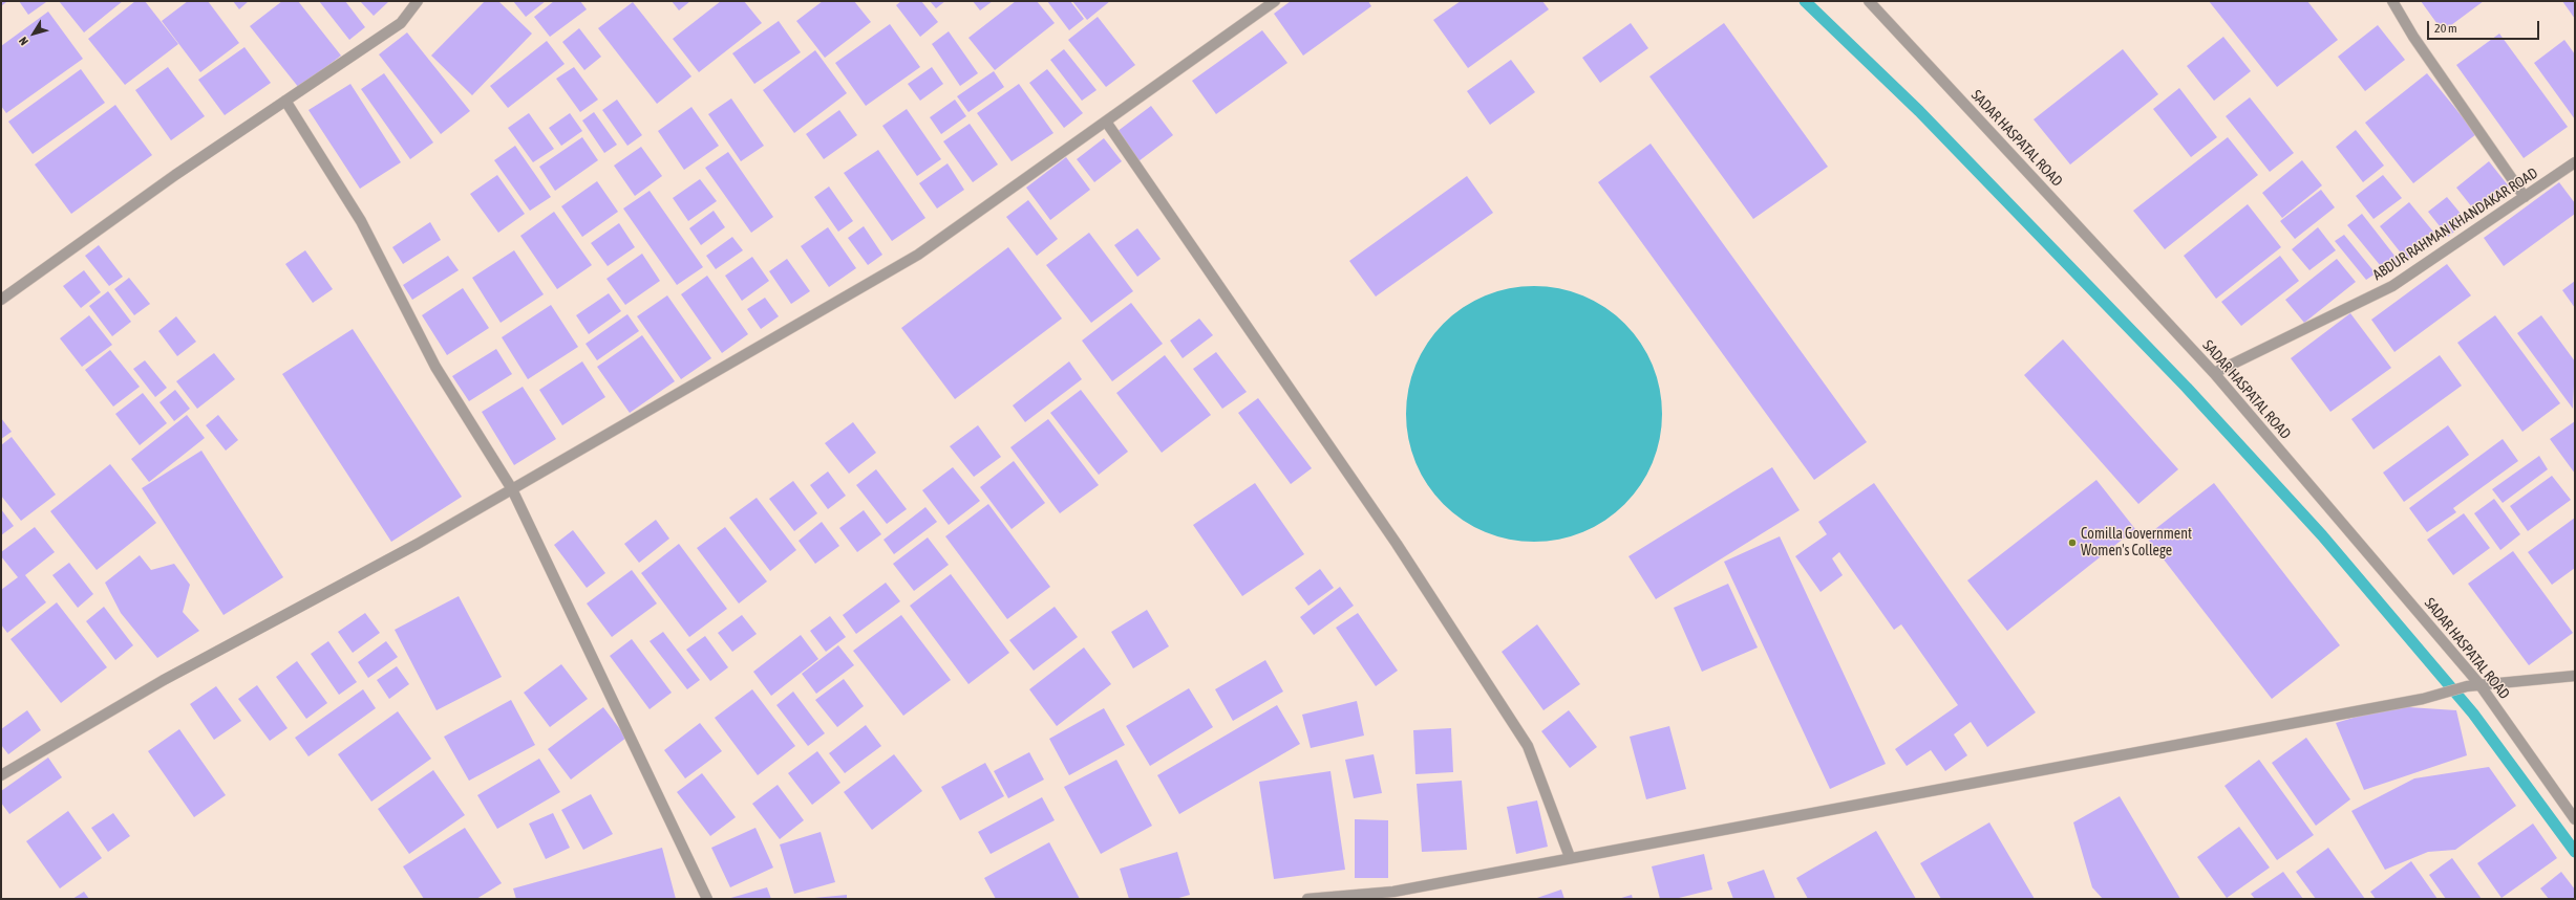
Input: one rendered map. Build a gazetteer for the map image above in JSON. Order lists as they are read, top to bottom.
{
  "streets": {
    "street": ["SADAR HASPATAL ROAD", "ABDUR RAHMAN KHANDAKAR ROAD"]
  },
  "crossings": [
    ["SADAR HASPATAL ROAD", "ABDUR RAHMAN KHANDAKAR ROAD"]
  ],
  "places": ["Comilla Government Women's College"],
  "scale_bar": "20 m",
  "north": "bottom left"
}
